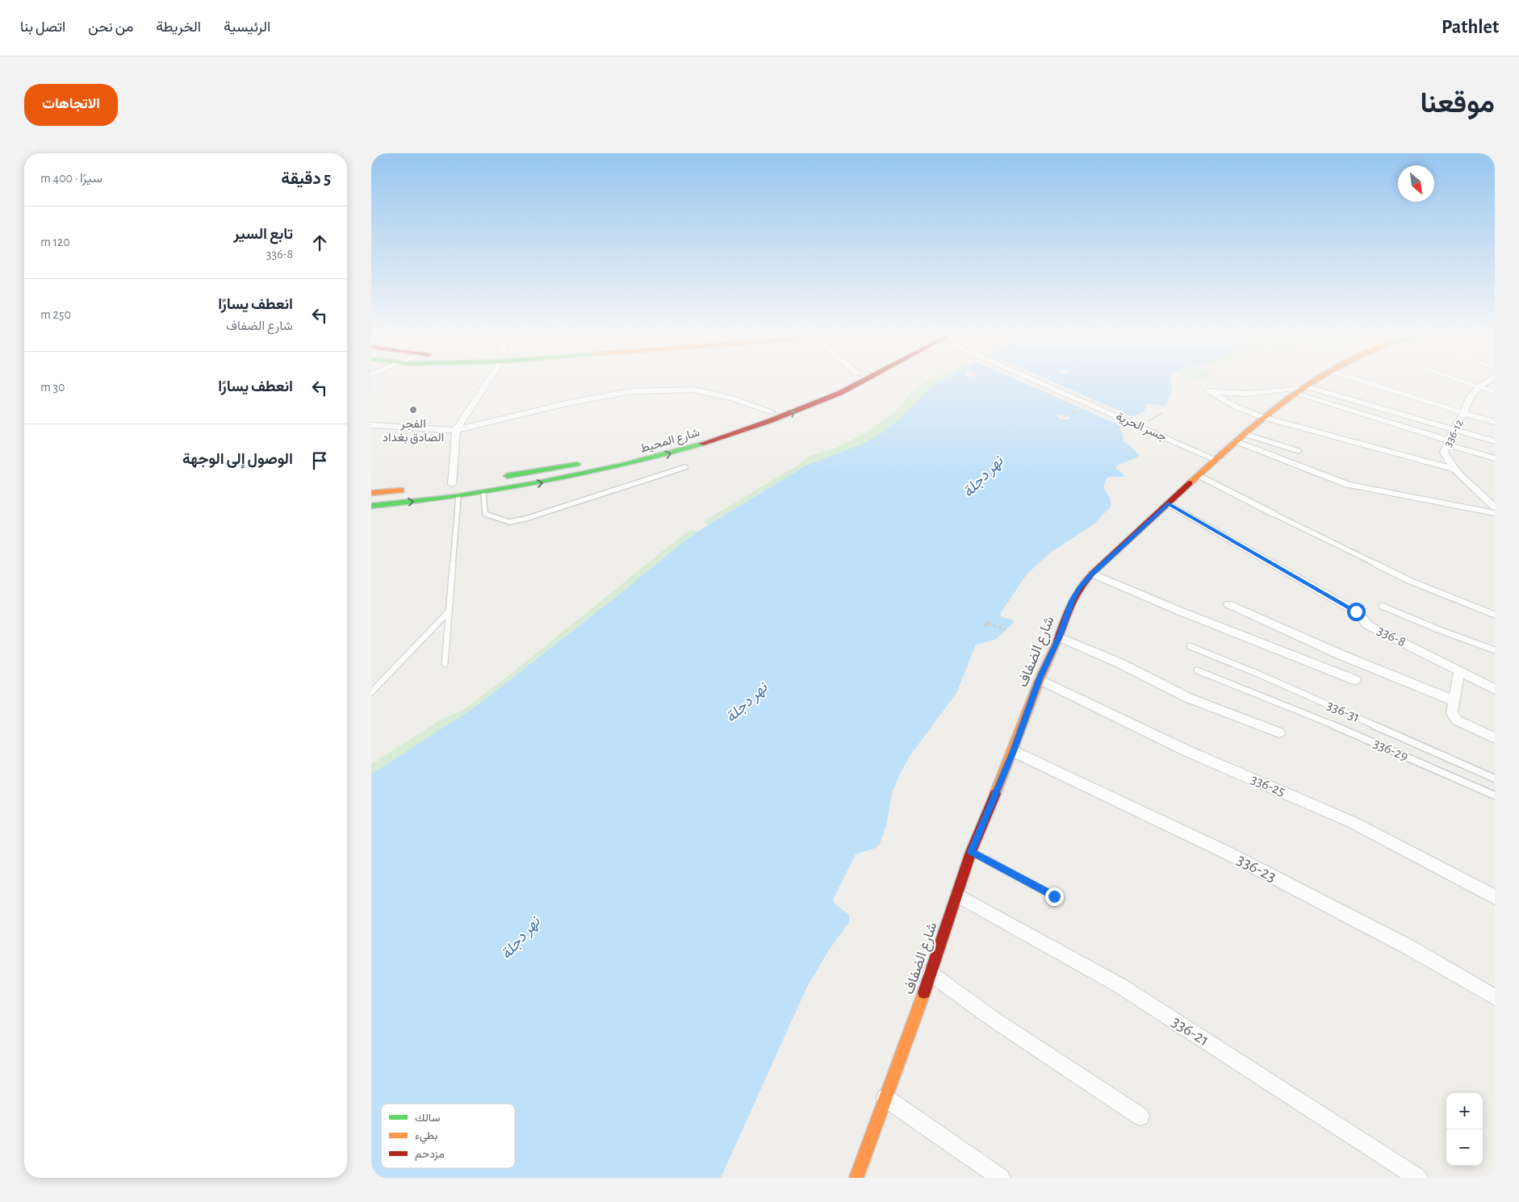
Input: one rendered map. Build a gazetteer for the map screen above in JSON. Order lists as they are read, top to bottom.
{
  "streets": {
    "street": [
      "جسر الحرية",
      "336-12",
      "شارع المحيط",
      "336-8",
      "شارع الضفاف",
      "336-25",
      "336-23",
      "336-21"
    ],
    "lane": ["336-31", "336-29"]
  },
  "crossings": [
    ["جسر الحرية", "شارع الضفاف"],
    ["336-8", "شارع الضفاف"],
    ["شارع الضفاف", "336-25"],
    ["شارع الضفاف", "336-23"],
    ["شارع الضفاف", "336-21"]
  ],
  "water": ["نهر دجلة"],
  "places": ["الفجر الصادق بغداد"],
  "legend": ["سالك", "بطيء", "مزدحم"],
  "north": "bottom right",
  "page": {
    "header": "Pathlet",
    "nav": [
      "الرئيسية",
      "الخريطة",
      "من نحن",
      "اتصل بنا"
    ],
    "title": "موقعنا",
    "buttons": "الاتجاهات",
    "heading": ["5 دقيقة", "سيرًا · 400 m"],
    "list": [
      ["تابع السير", "336-8", "120 m"],
      ["انعطف يسارًا", "شارع الضفاف", "250 m"],
      ["انعطف يسارًا", "30 m"],
      "الوصول إلى الوجهة"
    ],
    "map_buttons": ["+", "−"]
  }
}
